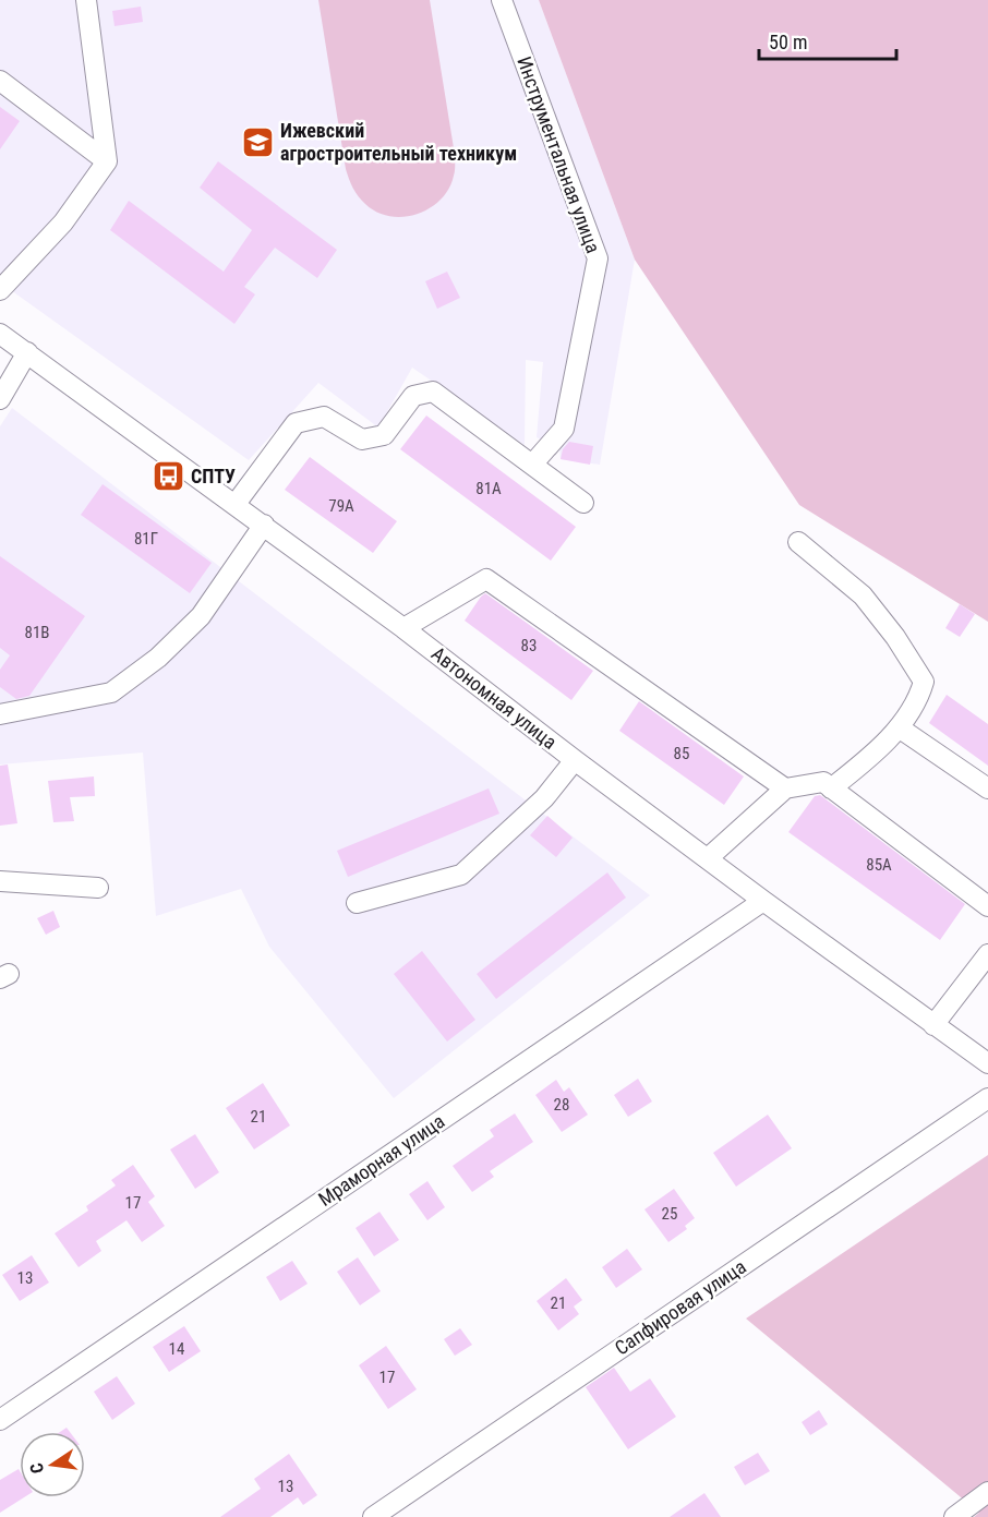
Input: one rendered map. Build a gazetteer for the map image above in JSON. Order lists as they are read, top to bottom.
{
  "streets": {
    "street": [
      "Инструментальная улица",
      "Автономная улица",
      "Мраморная улица",
      "Сапфировая улица"
    ]
  },
  "crossings": [
    ["Автономная улица", "Мраморная улица"]
  ],
  "places": {
    "school or university": ["Ижевский агростроительный техникум"],
    "bus stop": ["СПТУ"]
  },
  "house_numbers": [
    "81А",
    "79А",
    "81Г",
    "81В",
    "83",
    "85",
    "85А",
    "28",
    "21",
    "17",
    "25",
    "13",
    "21",
    "14",
    "17",
    "13"
  ],
  "scale_bar": "50 m",
  "north": "left"
}
